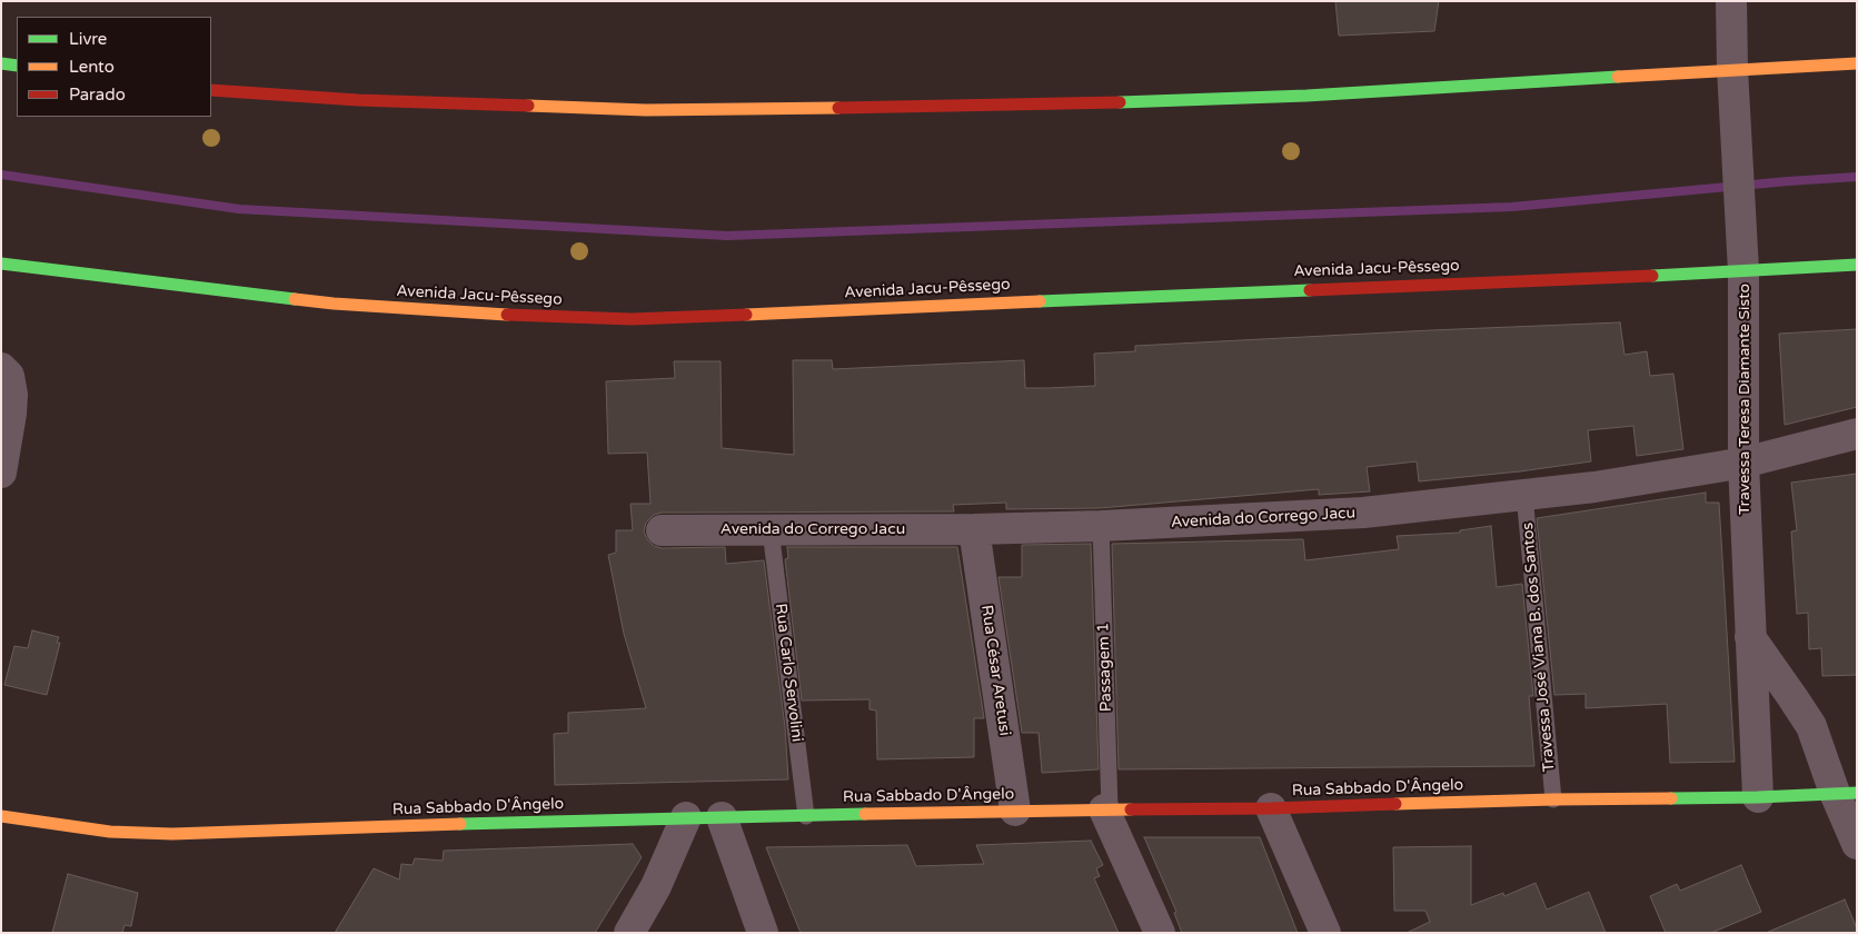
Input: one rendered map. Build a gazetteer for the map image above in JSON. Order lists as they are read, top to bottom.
{
  "streets": {
    "main road": ["Avenida Jacu-Pêssego", "Rua Sabbado D'Ângelo"],
    "street": ["Travessa Teresa Diamante Sisto", "Avenida do Corrego Jacu", "Rua César Aretusi"],
    "lane": ["Travessa José Viana B. dos Santos", "Passagem 1", "Rua Carlo Servolini"]
  },
  "crossings": [
    ["Avenida Jacu-Pêssego", "Travessa Teresa Diamante Sisto"],
    ["Travessa Teresa Diamante Sisto", "Avenida do Corrego Jacu"],
    ["Travessa Teresa Diamante Sisto", "Rua Sabbado D'Ângelo"],
    ["Avenida do Corrego Jacu", "Travessa José Viana B. dos Santos"],
    ["Avenida do Corrego Jacu", "Passagem 1"],
    ["Avenida do Corrego Jacu", "Rua César Aretusi"],
    ["Avenida do Corrego Jacu", "Rua Carlo Servolini"],
    ["Travessa José Viana B. dos Santos", "Rua Sabbado D'Ângelo"],
    ["Passagem 1", "Rua Sabbado D'Ângelo"],
    ["Rua César Aretusi", "Rua Sabbado D'Ângelo"],
    ["Rua Carlo Servolini", "Rua Sabbado D'Ângelo"]
  ],
  "legend": ["Livre", "Lento", "Parado"]
}
